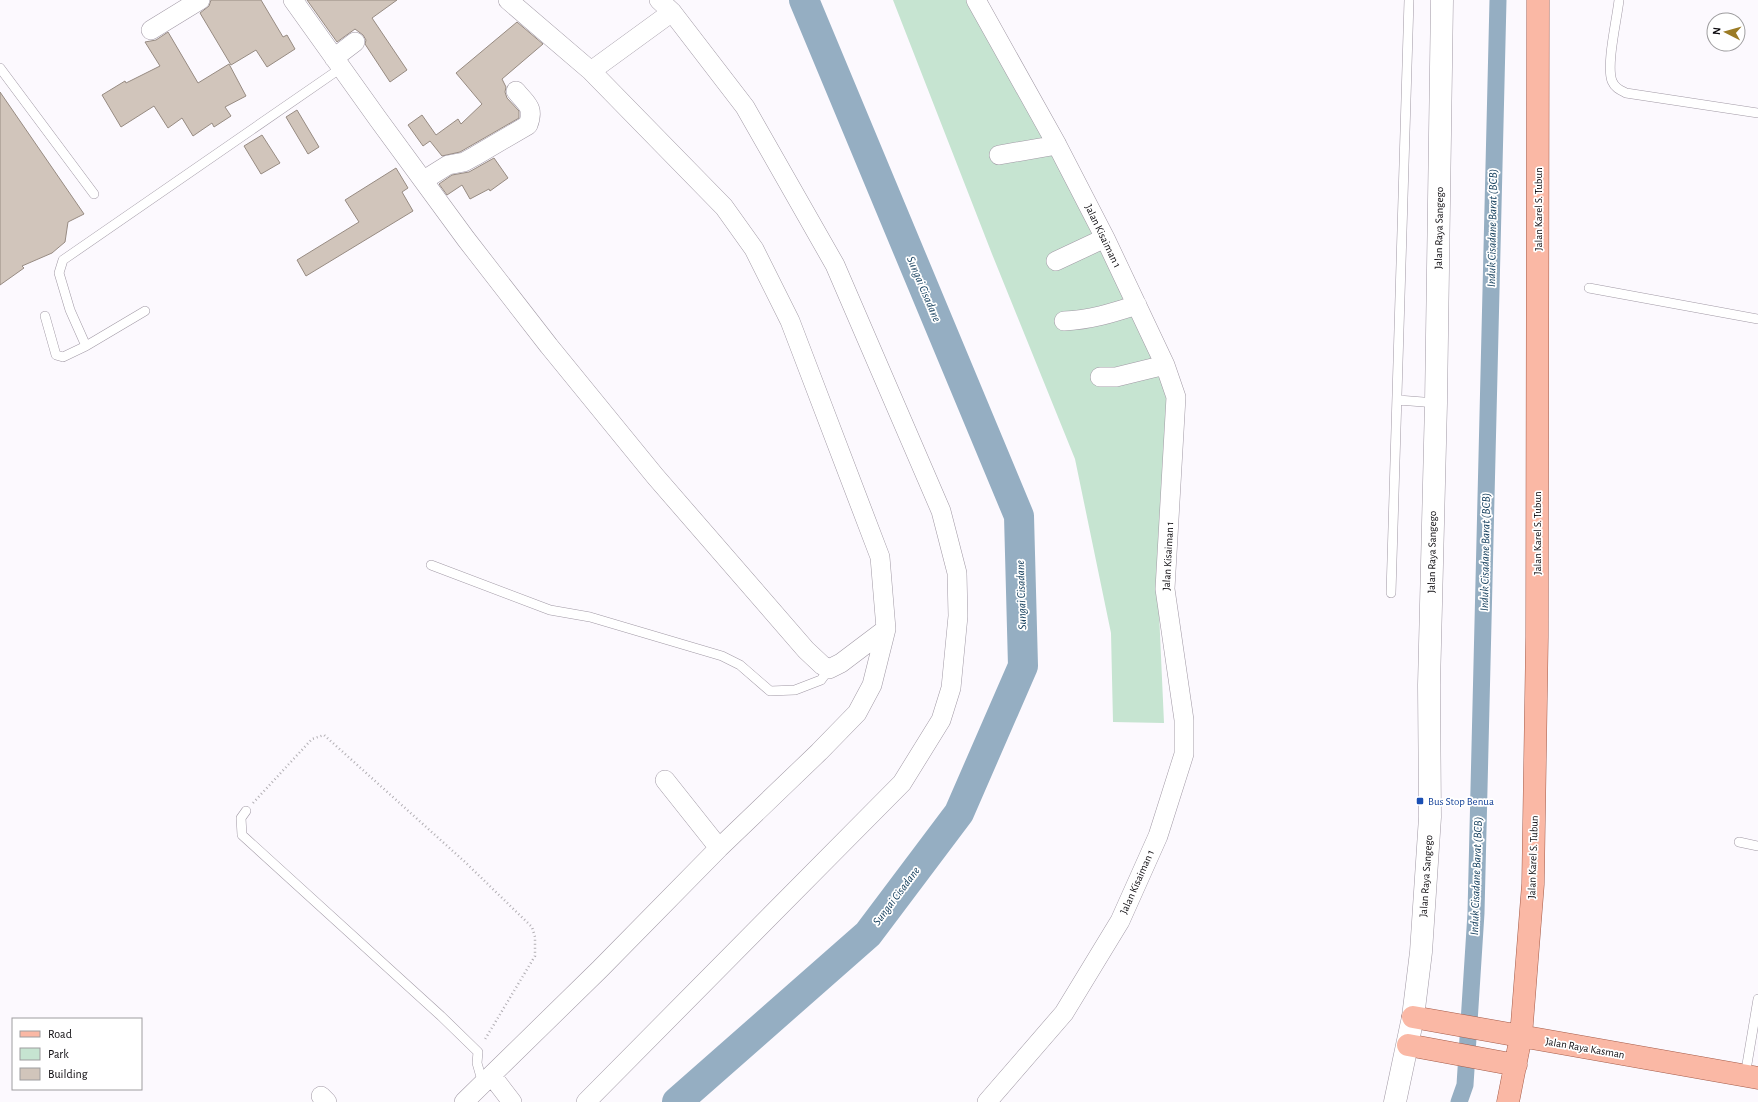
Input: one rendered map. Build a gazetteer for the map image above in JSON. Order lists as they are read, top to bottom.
{
  "streets": {
    "main road": ["Jalan Karel S. Tubun", "Jalan Raya Kasman"],
    "street": ["Jalan Raya Sangego", "Jalan Kisaiman 1"]
  },
  "crossings": [
    ["Jalan Karel S. Tubun", "Jalan Raya Kasman"],
    ["Jalan Raya Sangego", "Jalan Raya Kasman"]
  ],
  "water": ["Induk Cisadane Barat (BCB)", "Sungai Cisadane"],
  "places": {
    "transit": ["Bus Stop Benua"]
  },
  "legend": ["Road", "Park", "Building"],
  "north": "left"
}
